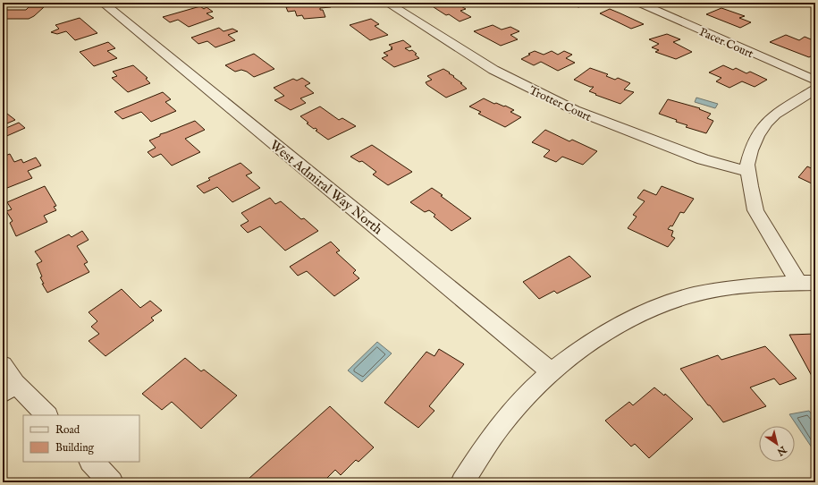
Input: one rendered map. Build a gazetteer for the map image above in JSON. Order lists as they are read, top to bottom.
{
  "streets": {
    "street": ["Pacer Court", "Trotter Court", "West Admiral Way North"]
  },
  "legend": ["Road", "Building"],
  "north": "bottom right"
}
